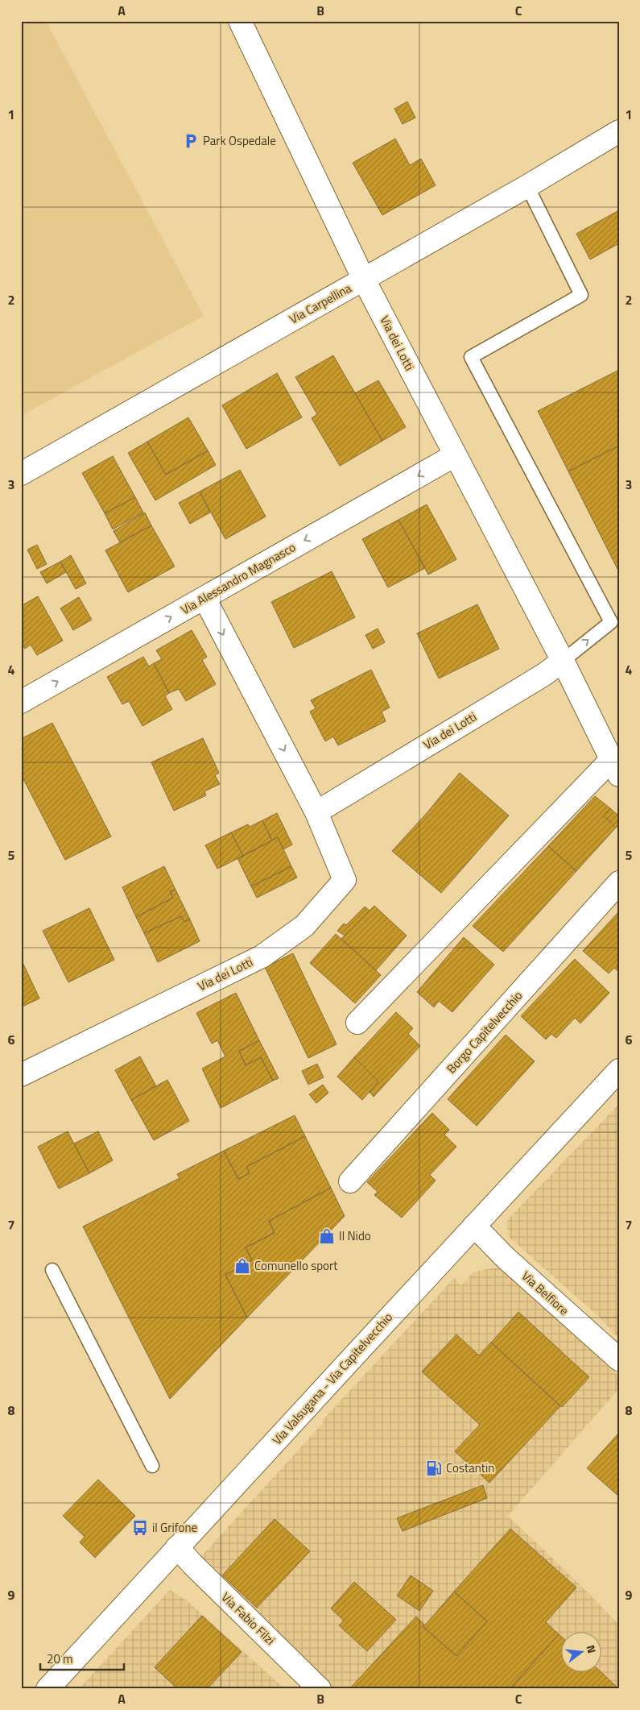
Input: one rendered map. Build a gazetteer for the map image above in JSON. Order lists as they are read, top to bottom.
{
  "streets": {
    "street": [
      "Via Carpellina",
      "Via dei Lotti",
      "Via Alessandro Magnasco",
      "Borgo Capitelvecchio",
      "Via Belfiore",
      "Via Valsugana - Via Capitelvecchio",
      "Via Fabio Filzi"
    ]
  },
  "crossings": [
    ["Via Carpellina", "Via dei Lotti"],
    ["Via dei Lotti", "Via Alessandro Magnasco"],
    ["Via Belfiore", "Via Valsugana - Via Capitelvecchio"],
    ["Via Valsugana - Via Capitelvecchio", "Via Fabio Filzi"]
  ],
  "places": {
    "parking": ["Park Ospedale"],
    "shop": ["Il Nido", "Comunello sport"],
    "fuel station": ["Costantin"],
    "bus stop": ["il Grifone"]
  },
  "scale_bar": "20 m",
  "north": "right",
  "grid": {
    "columns": ["A", "B", "C"],
    "rows": [
      "1",
      "2",
      "3",
      "4",
      "5",
      "6",
      "7",
      "8",
      "9"
    ]
  }
}
